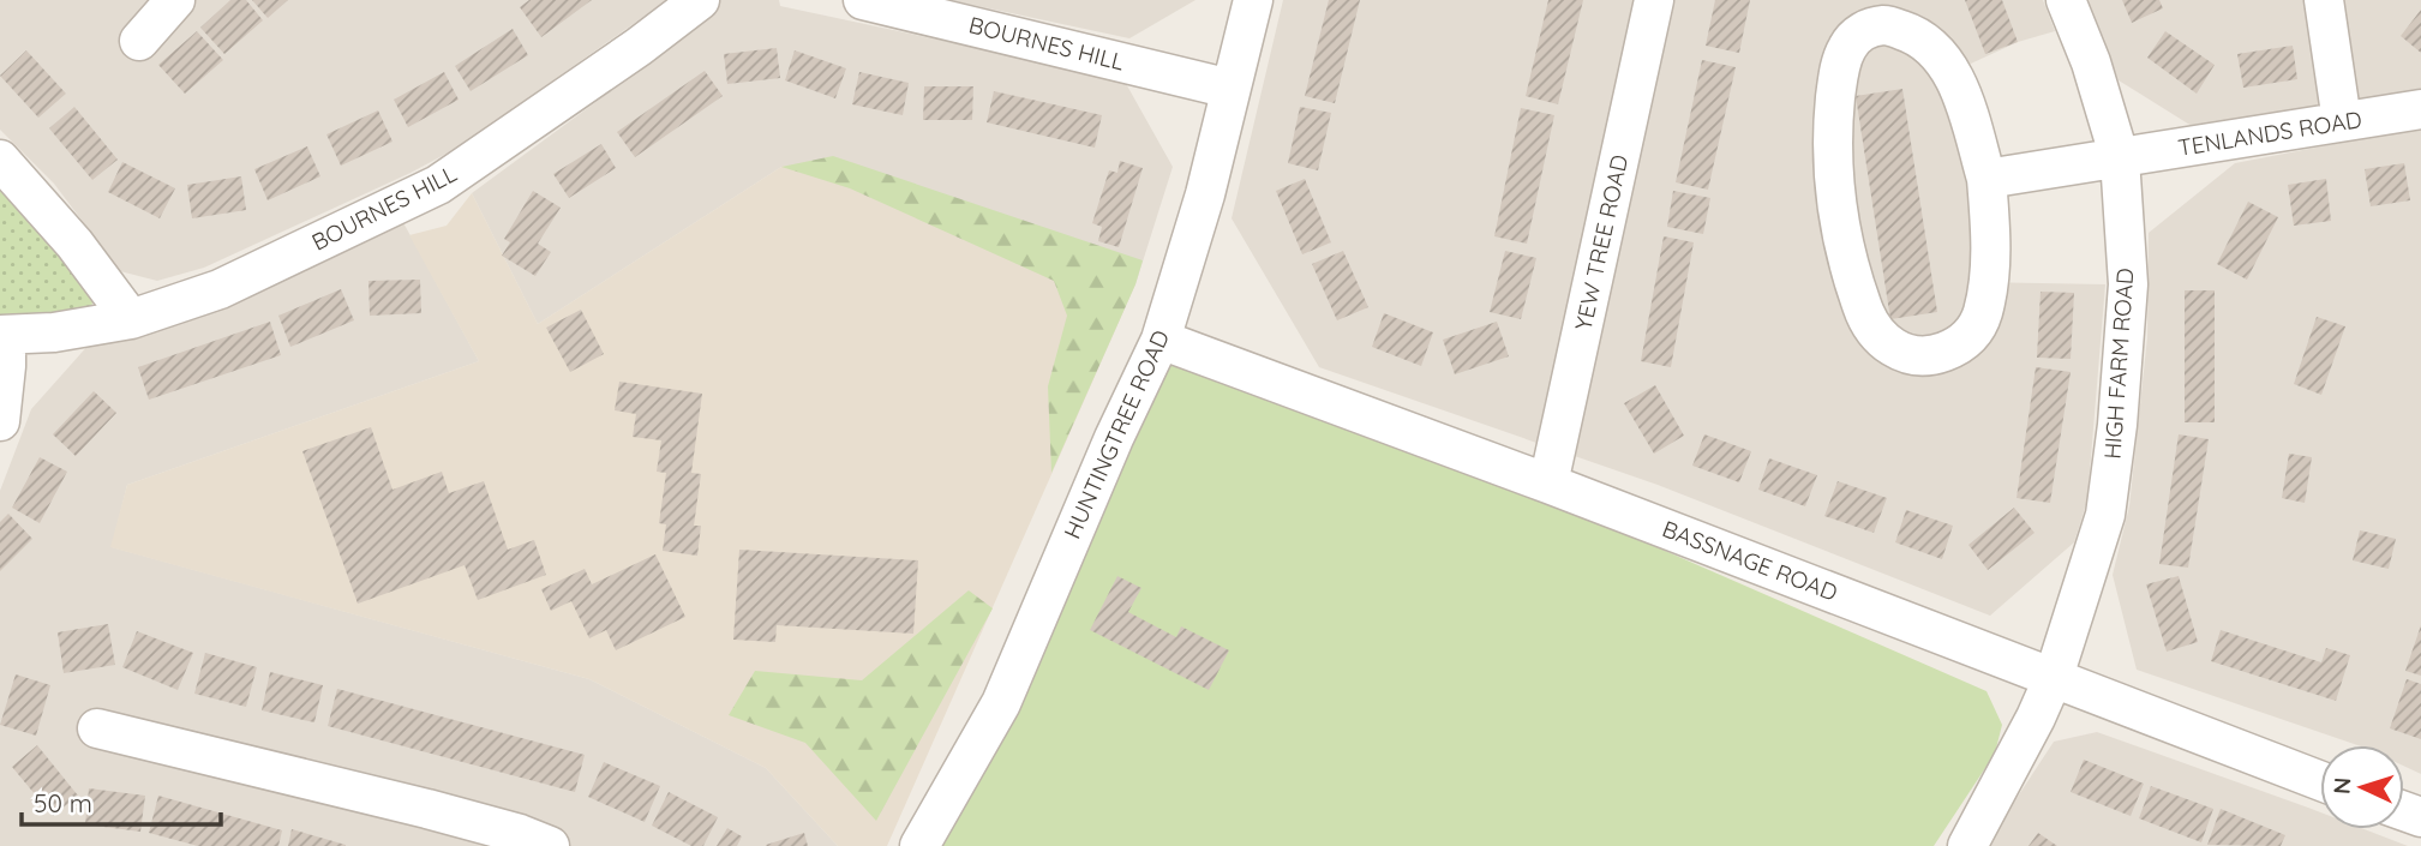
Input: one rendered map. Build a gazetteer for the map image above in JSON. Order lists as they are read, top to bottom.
{
  "streets": {
    "street": [
      "BOURNES HILL",
      "TENLANDS ROAD",
      "YEW TREE ROAD",
      "HIGH FARM ROAD",
      "HUNTINGTREE ROAD",
      "BASSNAGE ROAD"
    ]
  },
  "crossings": [
    ["BOURNES HILL", "HUNTINGTREE ROAD"],
    ["TENLANDS ROAD", "HIGH FARM ROAD"],
    ["YEW TREE ROAD", "BASSNAGE ROAD"],
    ["HIGH FARM ROAD", "BASSNAGE ROAD"],
    ["HUNTINGTREE ROAD", "BASSNAGE ROAD"]
  ],
  "scale_bar": "50 m",
  "north": "left"
}
